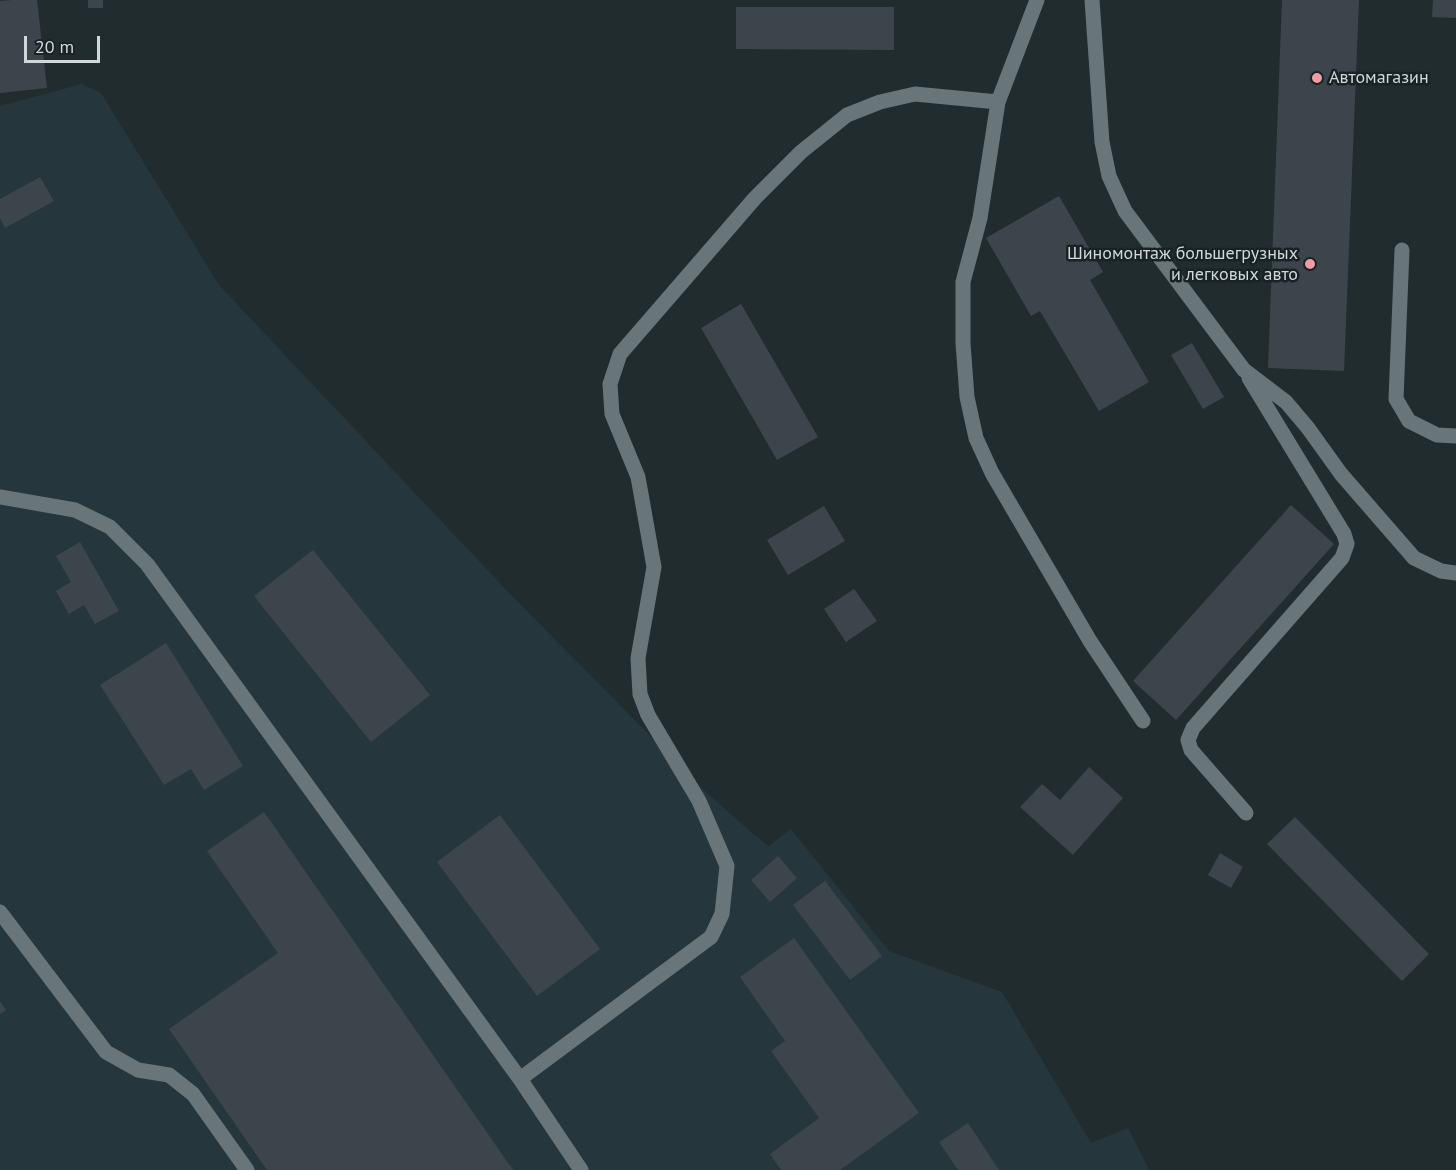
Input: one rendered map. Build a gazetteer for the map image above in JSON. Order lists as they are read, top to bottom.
{
  "places": ["Автомагазин", "Шиномонтаж большегрузных и легковых авто"],
  "scale_bar": "20 m"
}
